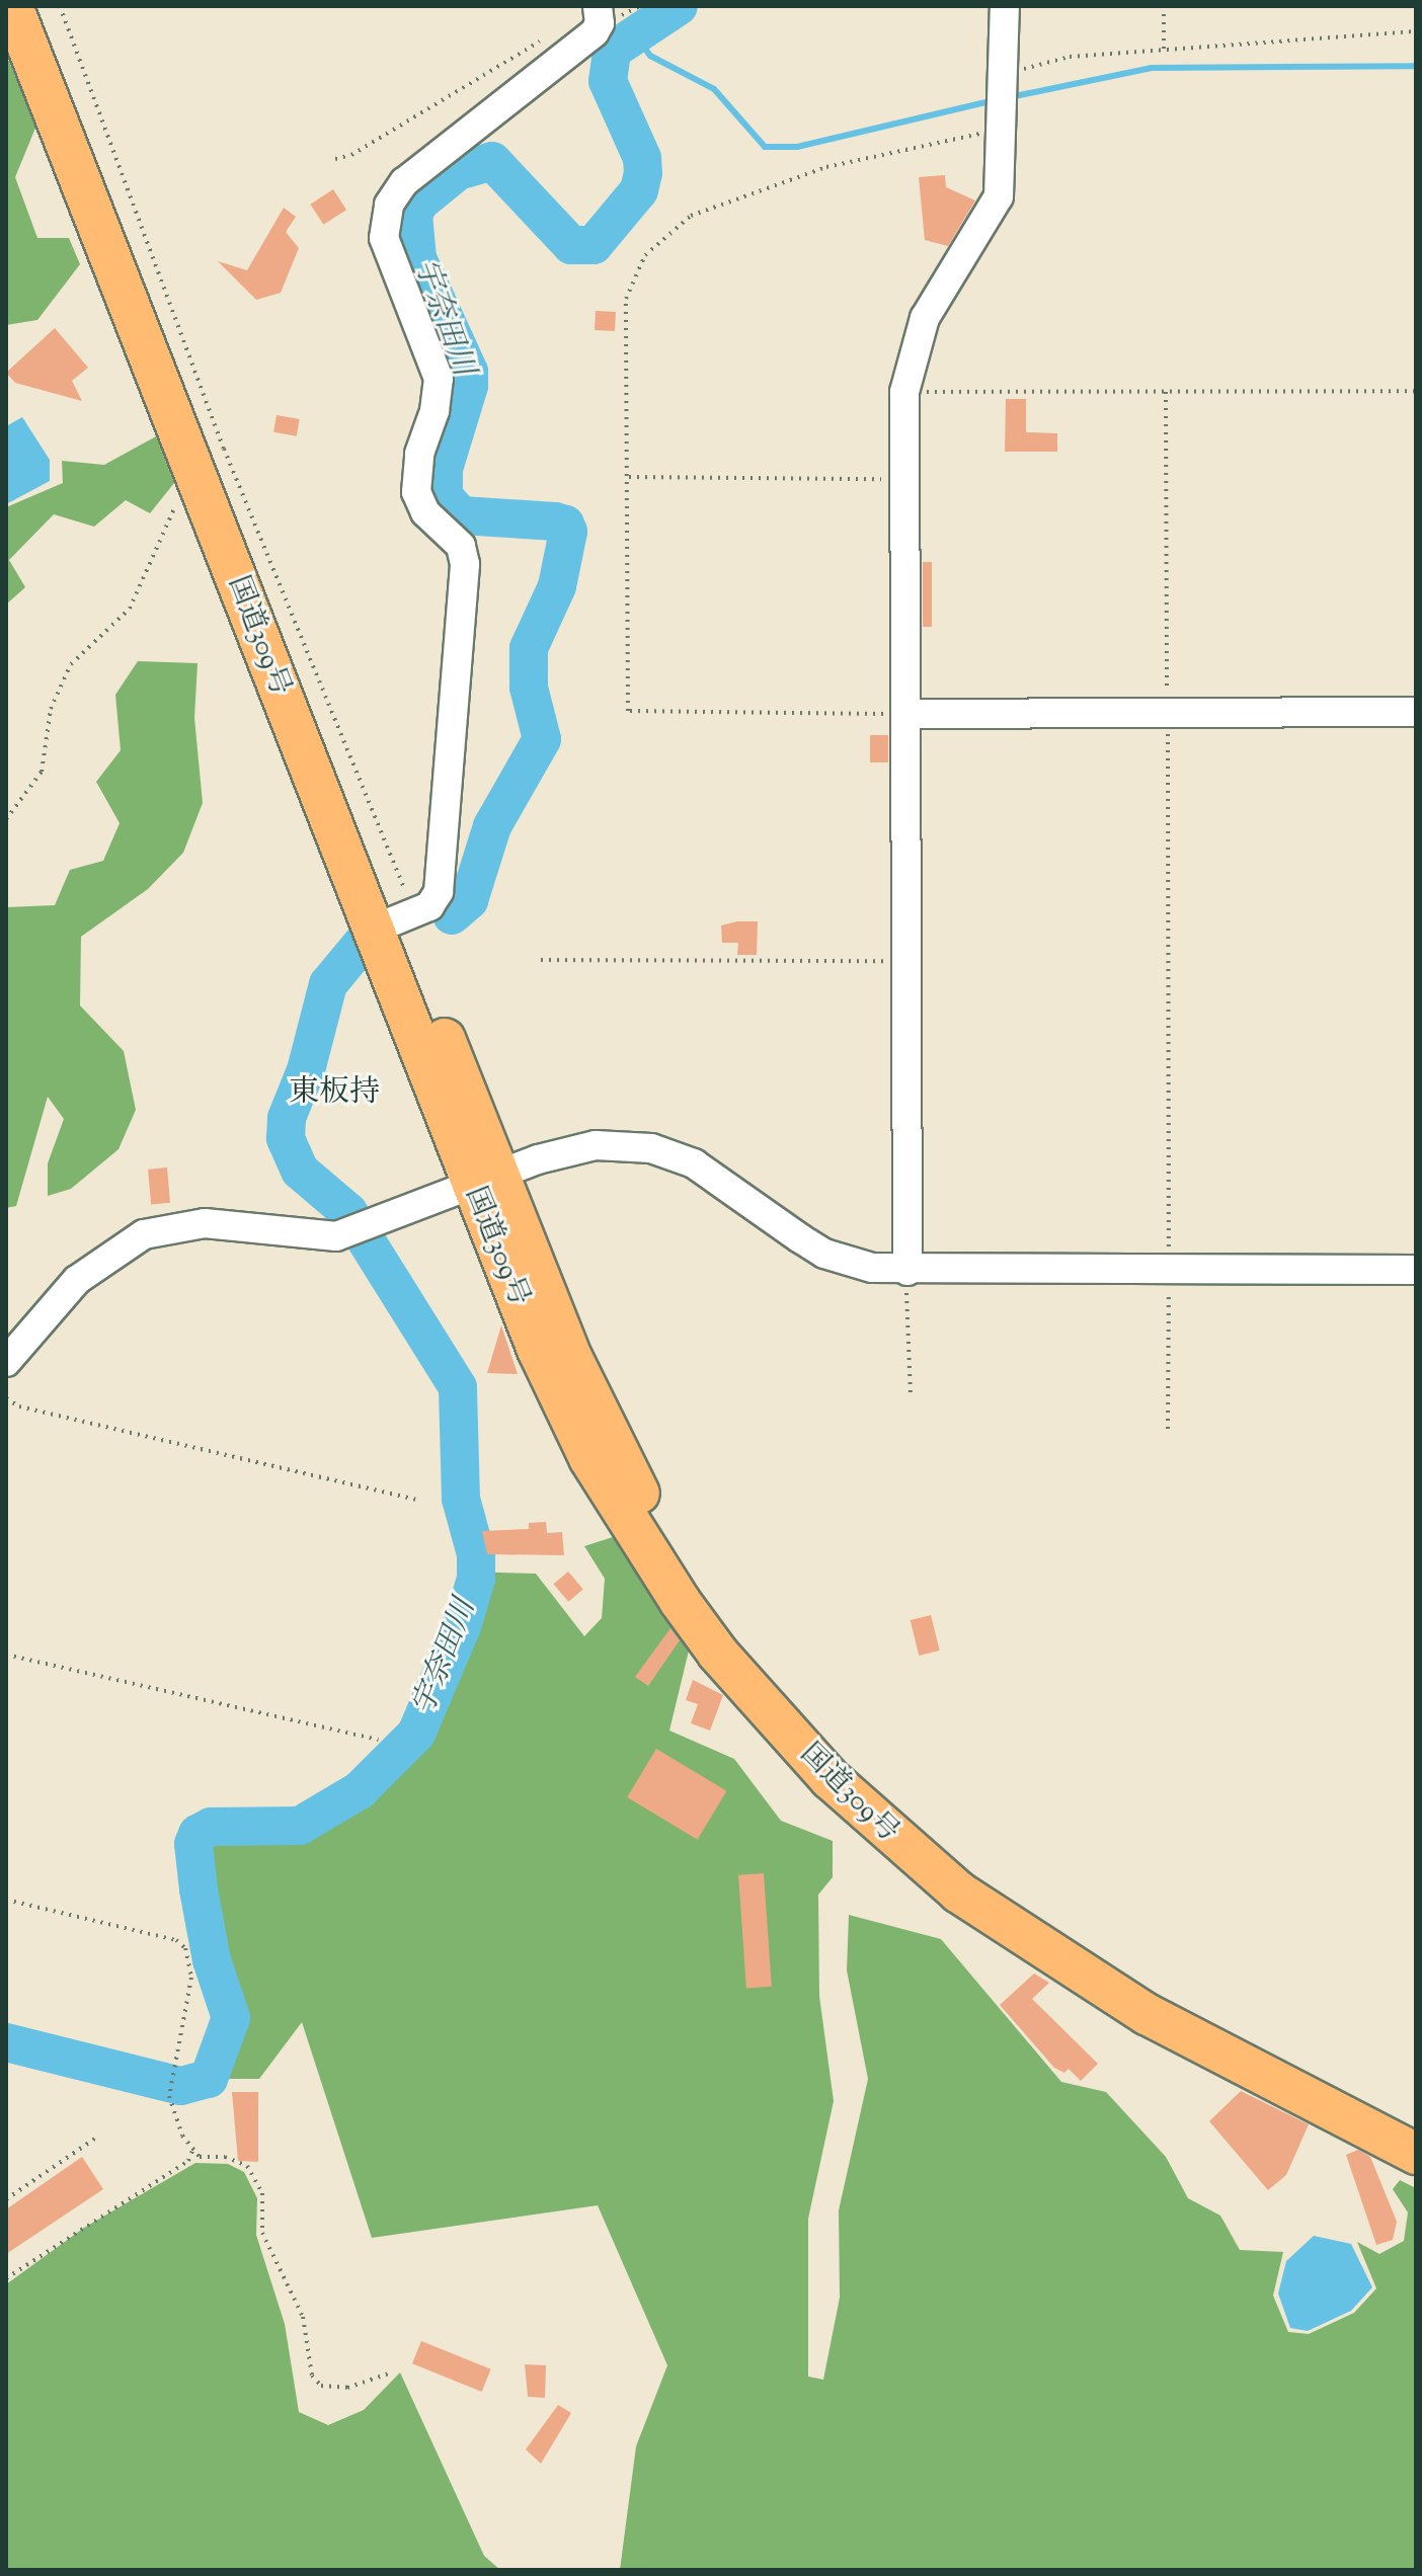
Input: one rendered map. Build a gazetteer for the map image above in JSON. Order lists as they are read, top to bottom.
{
  "streets": {
    "highway": ["国道309号"]
  },
  "districts": ["東板持"],
  "water": ["宇奈田川"]
}
